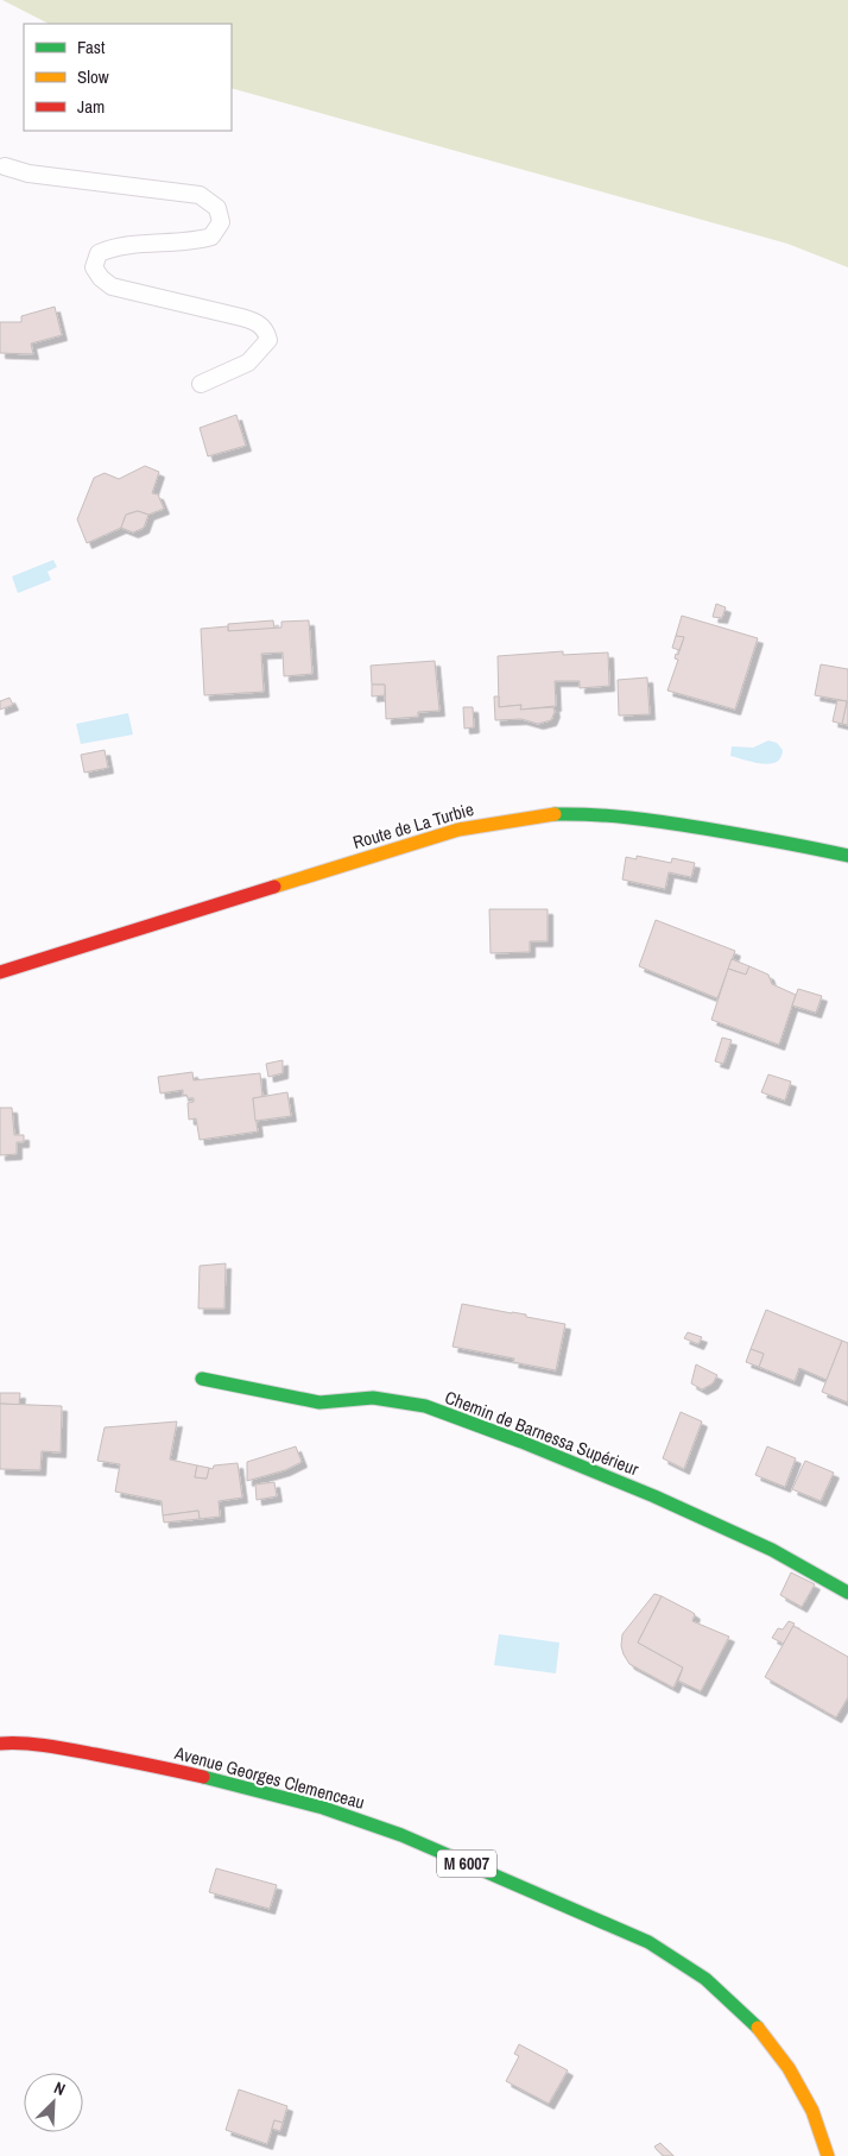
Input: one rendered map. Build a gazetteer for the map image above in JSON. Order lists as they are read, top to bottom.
{
  "streets": {
    "main road": [
      "Route de La Turbie",
      "Chemin de Barnessa Supérieur",
      "Avenue Georges Clemenceau",
      "M 6007"
    ]
  },
  "legend": ["Fast", "Slow", "Jam"],
  "north": "top right"
}
